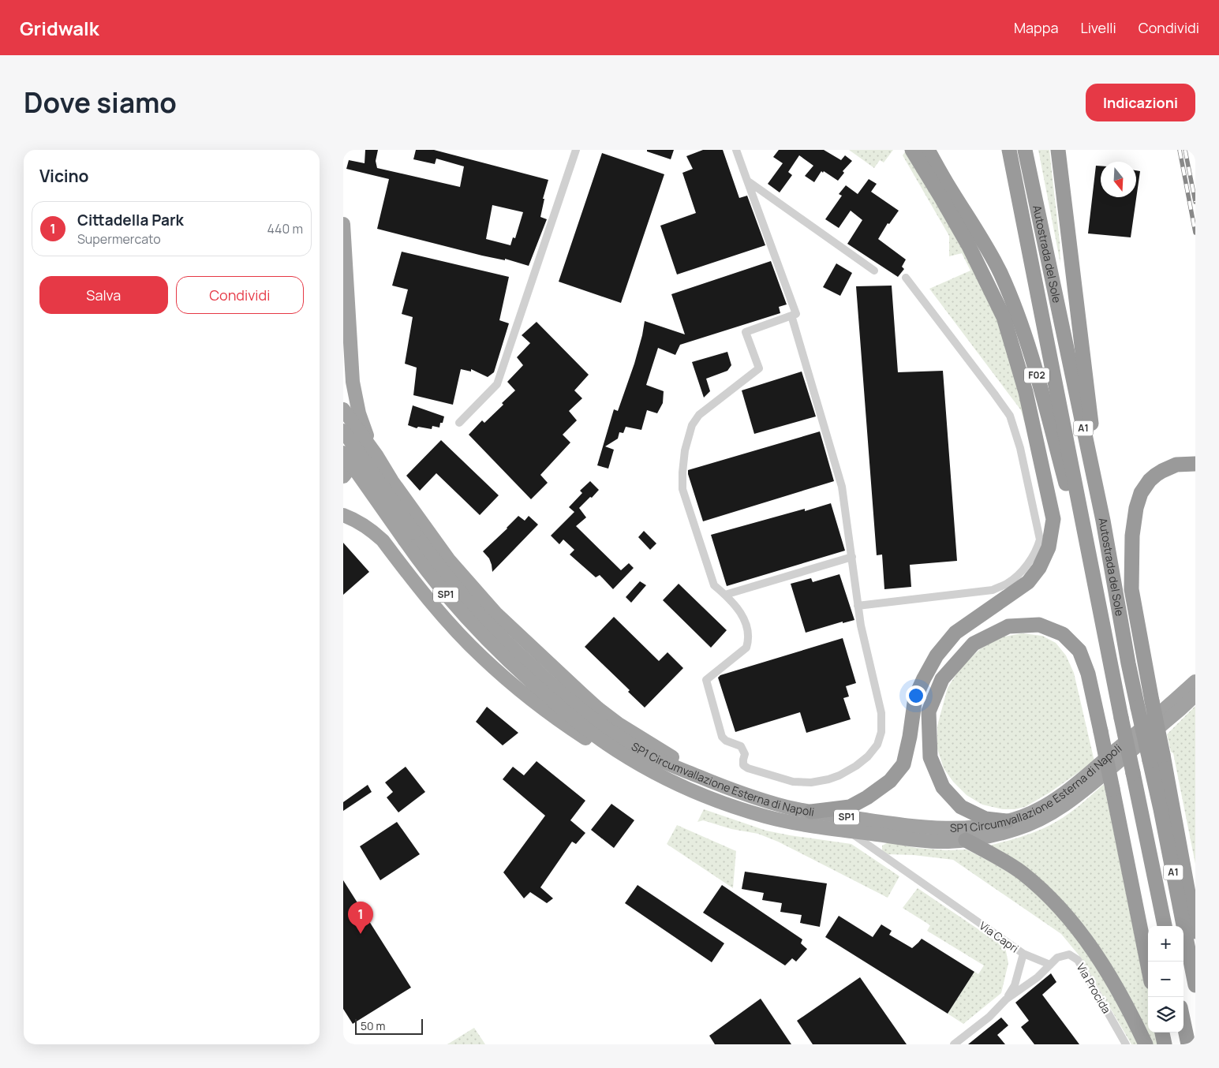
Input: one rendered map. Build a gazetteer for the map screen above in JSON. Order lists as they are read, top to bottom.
{
  "streets": {
    "highway": [
      "Autostrada del Sole",
      "F02",
      "A1",
      "SP1",
      "SP1 Circumvallazione Esterna di Napoli"
    ],
    "street": ["Via Capri", "Via Procida"]
  },
  "crossings": [
    ["Autostrada del Sole", "F02"],
    ["SP1 Circumvallazione Esterna di Napoli", "Via Capri"],
    ["Via Capri", "Via Procida"]
  ],
  "scale_bar": "50 m",
  "north": "bottom",
  "page": {
    "header": "Gridwalk",
    "nav": ["Mappa", "Livelli", "Condividi"],
    "title": "Dove siamo",
    "buttons": [
      "Indicazioni",
      ["Salva", "Condividi"]
    ],
    "heading": "Vicino",
    "list": [
      {
        "mark": "1",
        "name": "Cittadella Park",
        "note": "Supermercato",
        "value": "440 m"
      }
    ],
    "pins": "1",
    "map_buttons": ["+", "−"],
    "scale": "50 m"
  }
}
